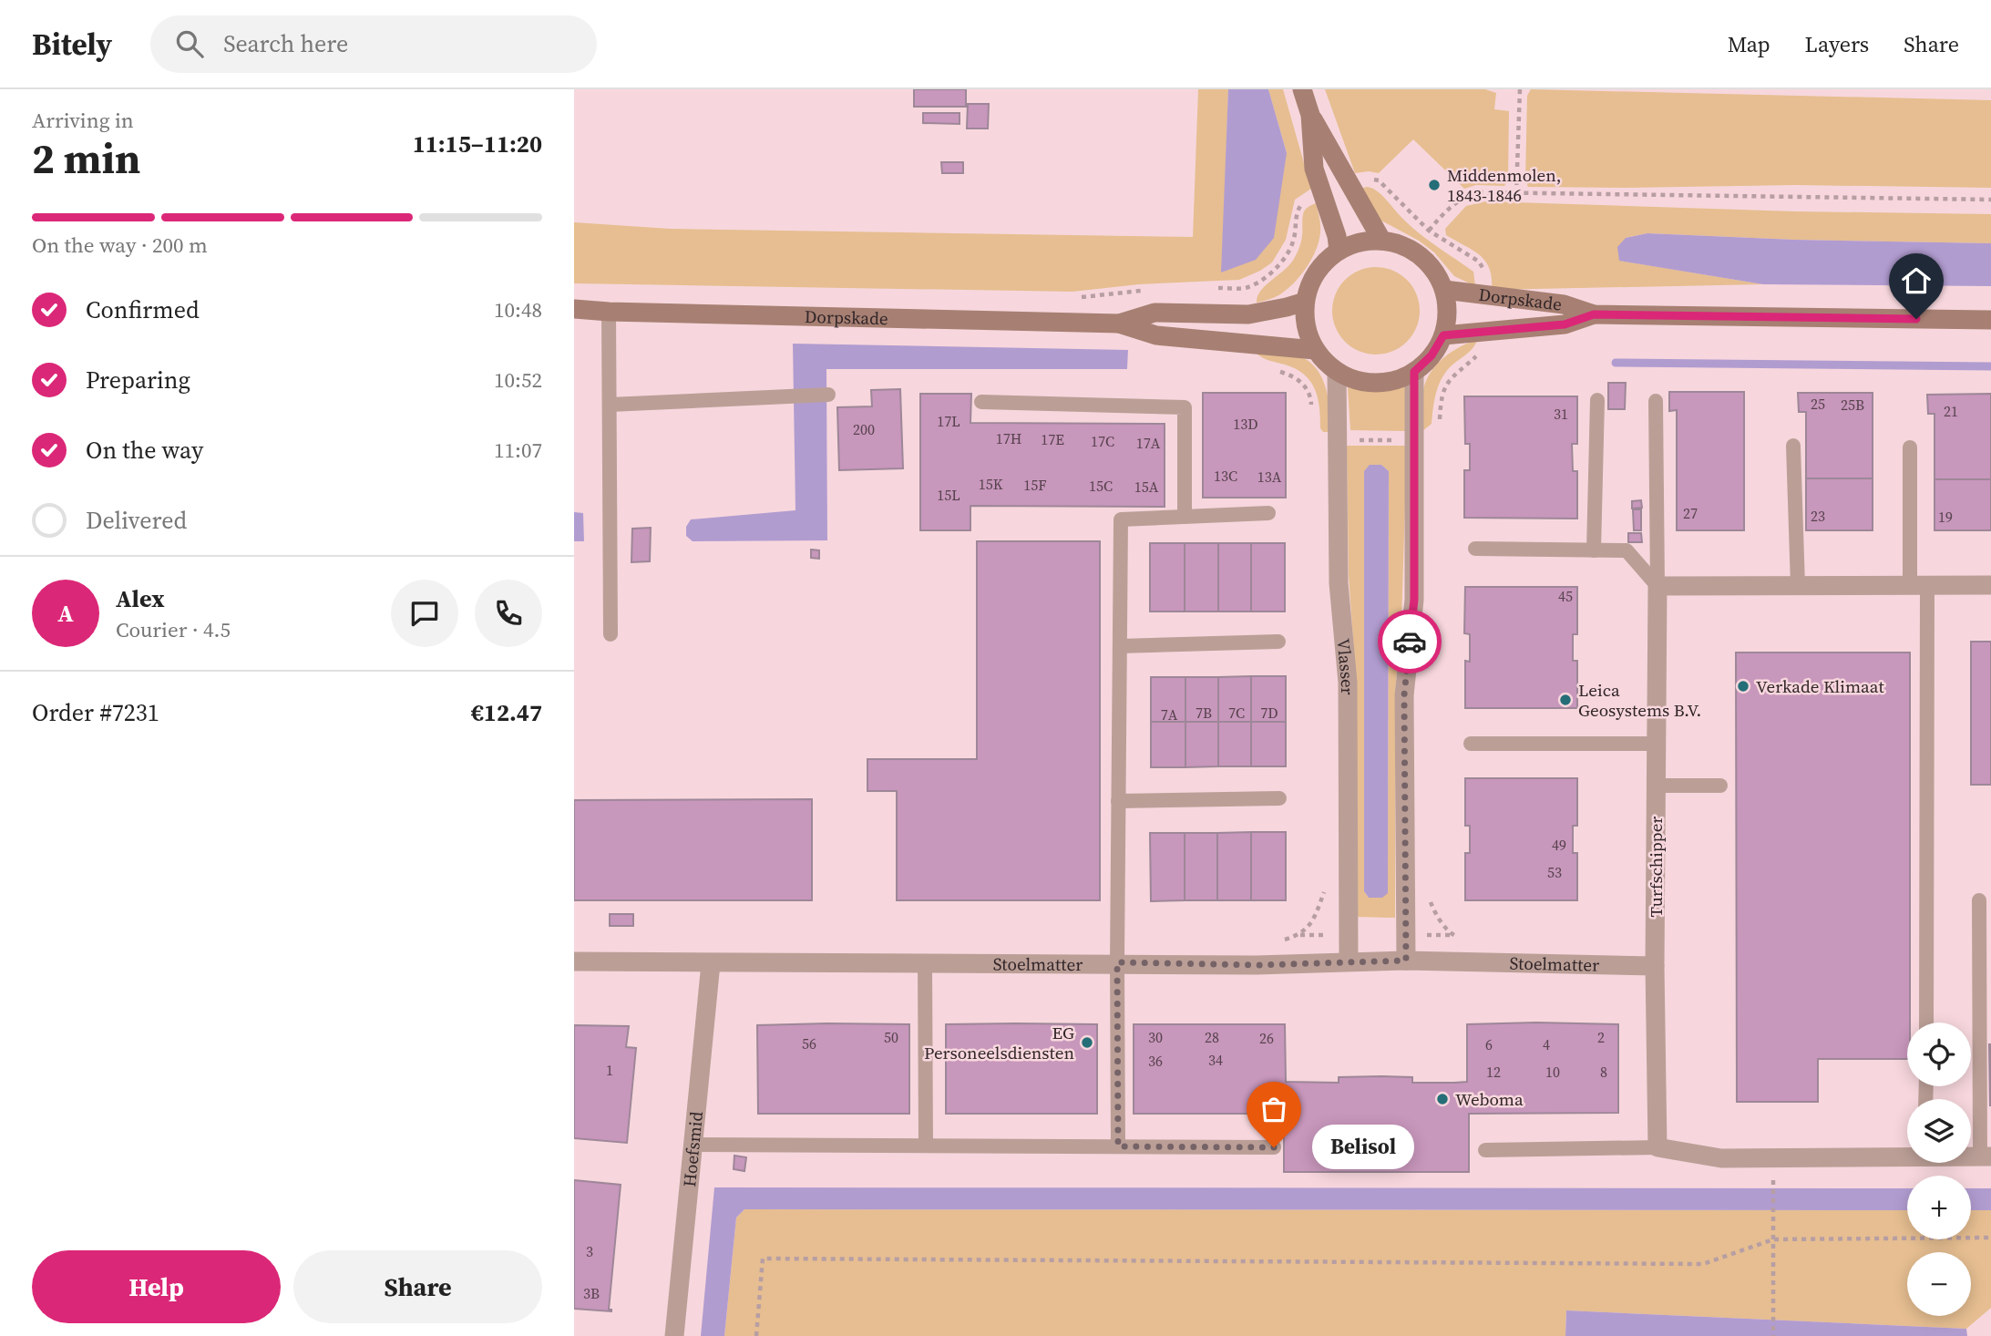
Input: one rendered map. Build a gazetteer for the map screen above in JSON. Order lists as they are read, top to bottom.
{
  "streets": {
    "main road": ["Dorpskade"],
    "street": [
      "Vlasser",
      "Turfschipper",
      "Stoelmatter",
      "Hoefsmid"
    ]
  },
  "crossings": [
    ["Dorpskade", "Vlasser"],
    ["Vlasser", "Stoelmatter"],
    ["Turfschipper", "Stoelmatter"],
    ["Stoelmatter", "Hoefsmid"]
  ],
  "places": [
    "Middenmolen, 1843-1846",
    "Verkade Klimaat",
    "Leica Geosystems B.V.",
    "EG Personeelsdiensten",
    "Weboma",
    "Belisol"
  ],
  "house_numbers": [
    "25",
    "25B",
    "21",
    "31",
    "17L",
    "13D",
    "200",
    "17H",
    "17E",
    "17C",
    "17A",
    "13C",
    "13A",
    "15K",
    "15F",
    "15C",
    "15A",
    "15L",
    "27",
    "23",
    "19",
    "45",
    "7B",
    "7C",
    "7D",
    "7A",
    "49",
    "53",
    "50",
    "30",
    "28",
    "2",
    "26",
    "56",
    "6",
    "4",
    "34",
    "36",
    "1",
    "12",
    "10",
    "8",
    "3",
    "3B"
  ],
  "page": {
    "header": "Bitely",
    "search": "Search here",
    "nav": ["Map", "Layers", "Share"],
    "heading": ["2 min", "Arriving in", "11:15–11:20"],
    "panel": [
      "Alex",
      "Courier · 4.5",
      "Order #7231",
      "€12.47"
    ],
    "bar": "On the way · 200 m",
    "list": [
      ["Confirmed", "10:48"],
      ["Preparing", "10:52"],
      ["On the way", "11:07"],
      "Delivered"
    ],
    "round": "A",
    "map_buttons": ["+", "−"],
    "bubble": "Belisol",
    "buttons": ["Help", "Share"]
  }
}
